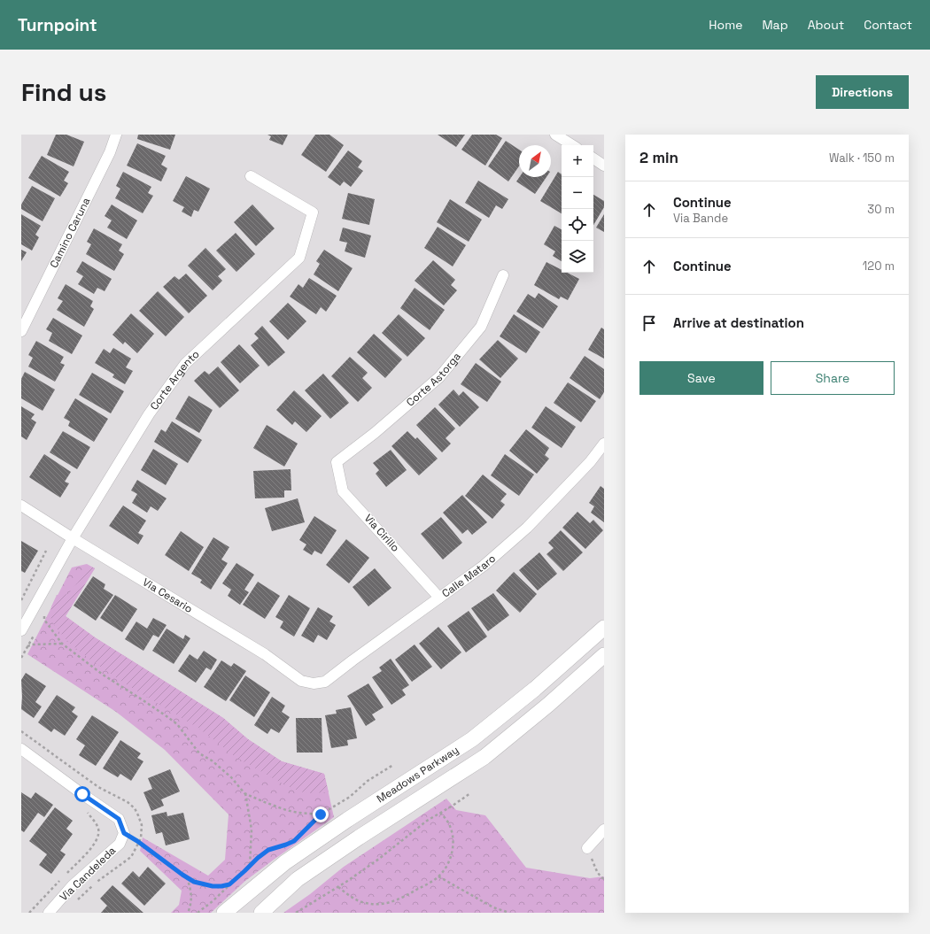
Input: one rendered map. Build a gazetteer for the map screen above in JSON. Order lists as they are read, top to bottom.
{
  "streets": {
    "main road": ["Meadows Parkway"],
    "street": [
      "Camino Caruna",
      "Corte Astorga",
      "Corte Argento",
      "Via Cirillo",
      "Calle Mataro",
      "Via Cesario",
      "Via Candeleda"
    ]
  },
  "crossings": [
    ["Corte Astorga", "Via Cirillo"],
    ["Corte Argento", "Via Cesario"],
    ["Via Cirillo", "Calle Mataro"],
    ["Calle Mataro", "Via Cesario"]
  ],
  "north": "top right",
  "page": {
    "header": "Turnpoint",
    "nav": [
      "Home",
      "Map",
      "About",
      "Contact"
    ],
    "buttons": [
      "Directions",
      ["Save", "Share"]
    ],
    "title": "Find us",
    "heading": ["2 min", "Walk · 150 m"],
    "map_buttons": ["+", "−"],
    "list": [
      ["Continue", "Via Bande", "30 m"],
      ["Continue", "120 m"],
      "Arrive at destination"
    ]
  }
}
